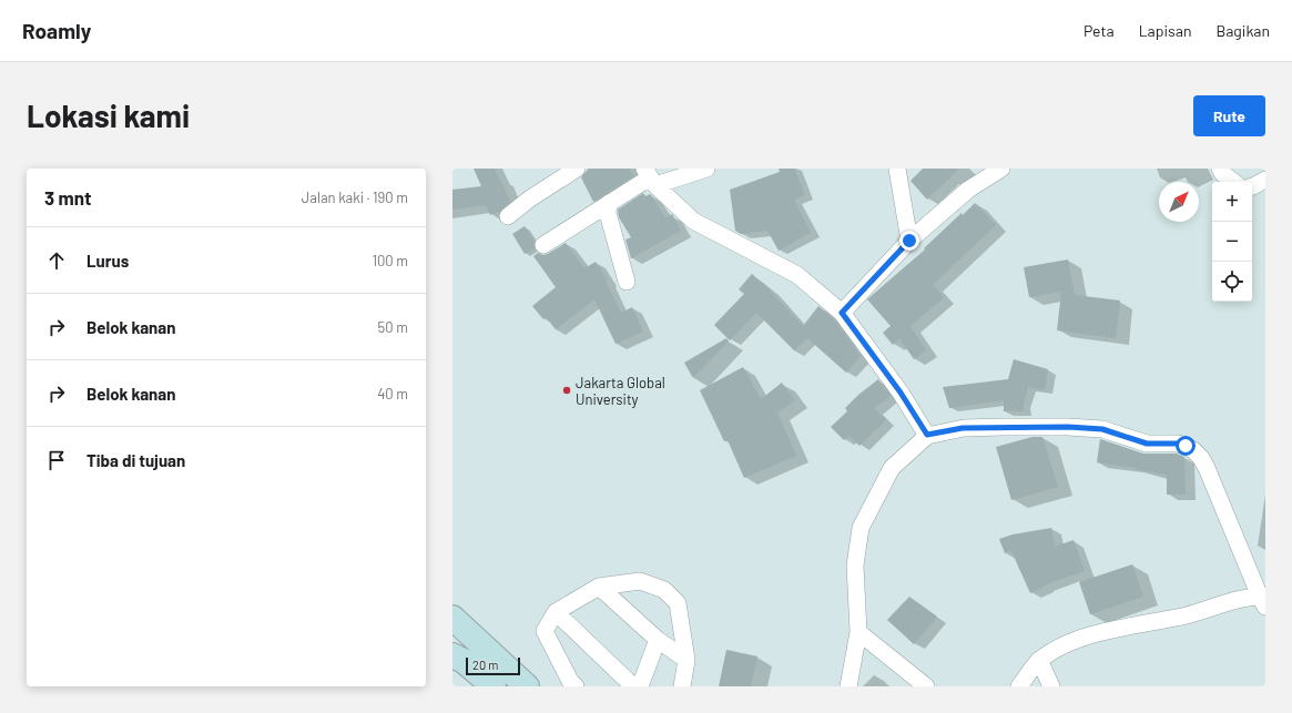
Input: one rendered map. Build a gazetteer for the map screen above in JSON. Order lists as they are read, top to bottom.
{
  "places": ["Jakarta Global University"],
  "scale_bar": "20 m",
  "north": "top right",
  "page": {
    "header": "Roamly",
    "nav": ["Peta", "Lapisan", "Bagikan"],
    "buttons": "Rute",
    "title": "Lokasi kami",
    "heading": ["3 mnt", "Jalan kaki · 190 m"],
    "map_buttons": ["+", "−"],
    "list": [
      ["Lurus", "100 m"],
      ["Belok kanan", "50 m"],
      ["Belok kanan", "40 m"],
      "Tiba di tujuan"
    ],
    "scale": "20 m"
  }
}
